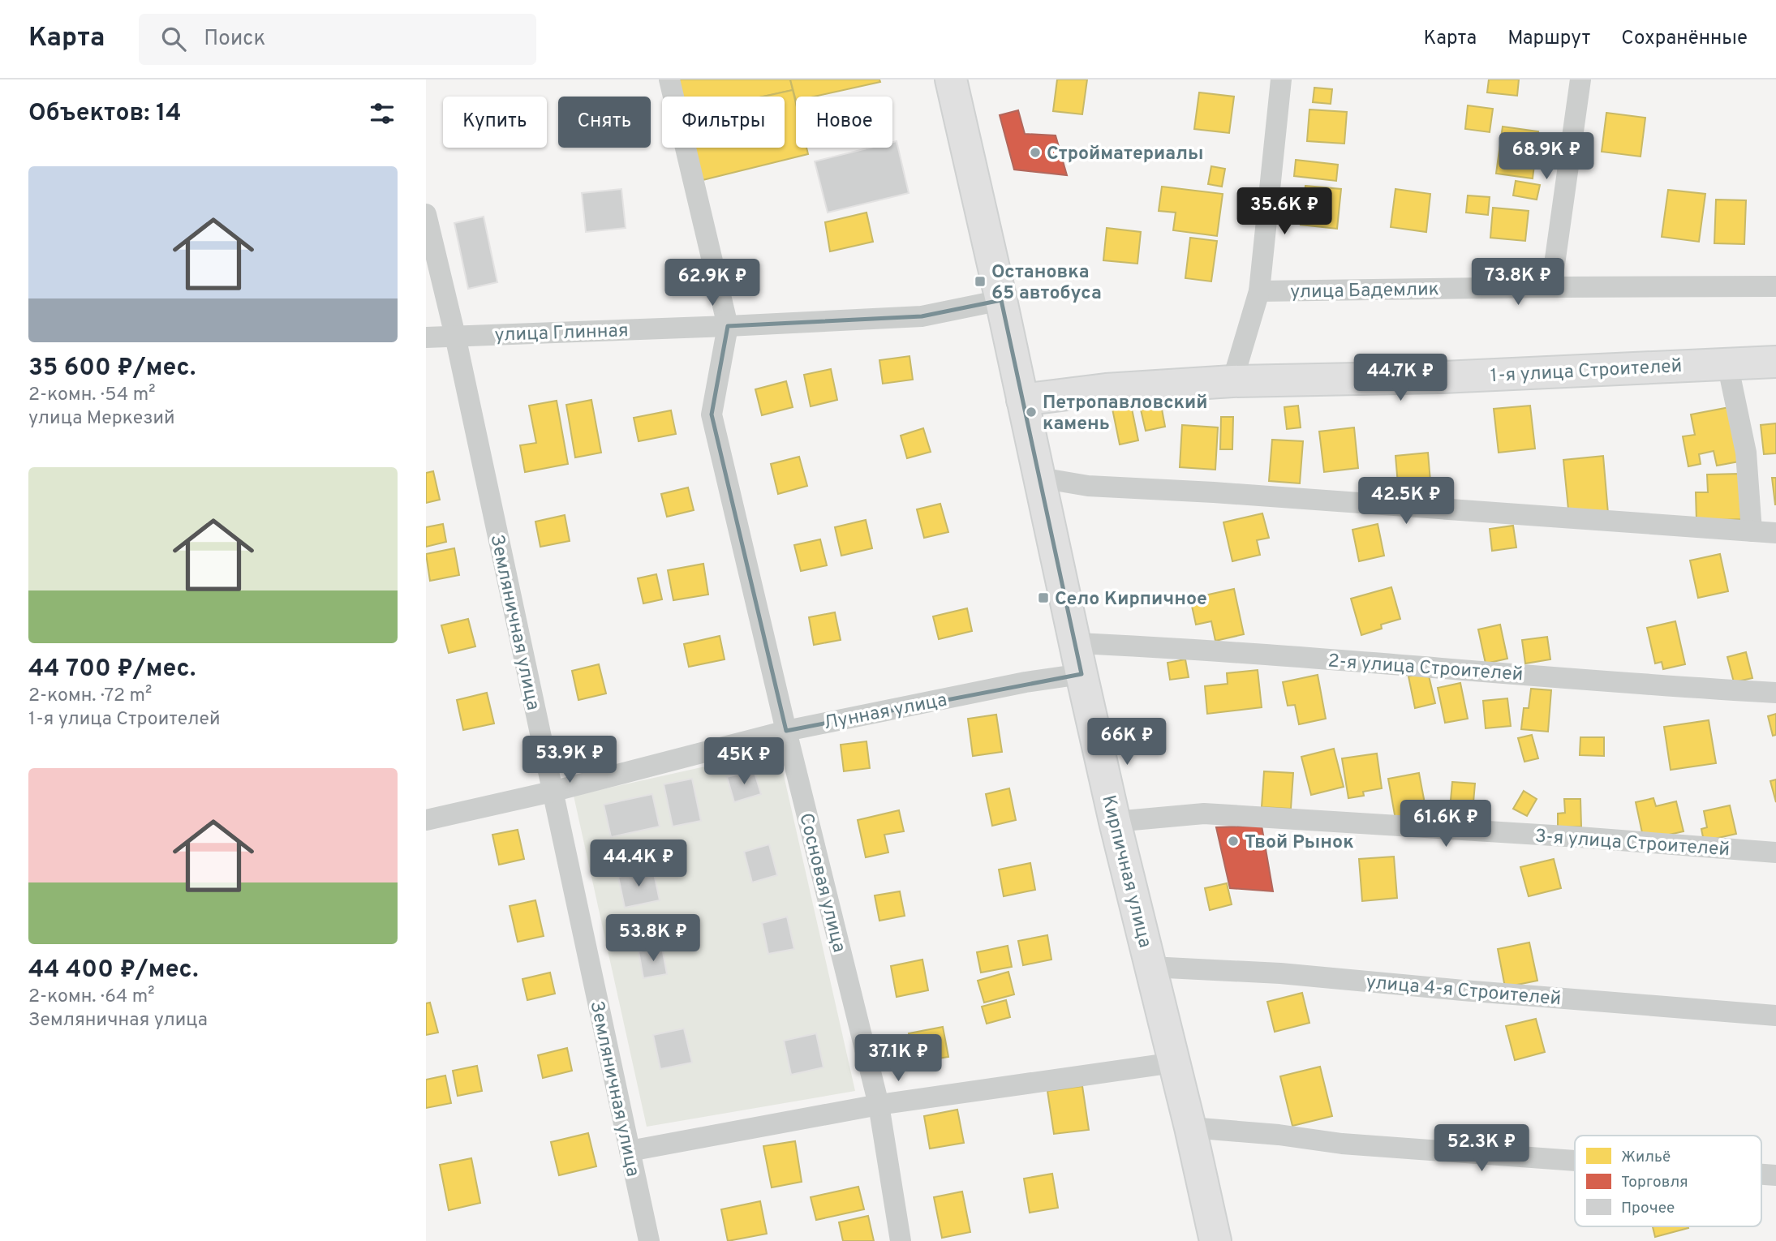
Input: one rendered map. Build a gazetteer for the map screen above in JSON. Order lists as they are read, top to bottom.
{
  "streets": {
    "main road": ["1-я улица Строителей", "Кирпичная улица"],
    "street": [
      "улица Бадемлик",
      "улица Глинная",
      "Земляничная улица",
      "2-я улица Строителей",
      "Лунная улица",
      "3-я улица Строителей",
      "Сосновая улица",
      "улица 4-я Строителей"
    ]
  },
  "crossings": [
    ["улица Глинная", "Земляничная улица"],
    ["улица Глинная", "Кирпичная улица"],
    ["улица Глинная", "Сосновая улица"],
    ["1-я улица Строителей", "Кирпичная улица"],
    ["Земляничная улица", "Лунная улица"],
    ["2-я улица Строителей", "Кирпичная улица"],
    ["Лунная улица", "Кирпичная улица"],
    ["Лунная улица", "Сосновая улица"],
    ["3-я улица Строителей", "Кирпичная улица"],
    ["Кирпичная улица", "улица 4-я Строителей"]
  ],
  "places": {
    "other": ["Стройматериалы", "Петропавловский камень", "Твой Рынок"],
    "transit": ["Остановка 65 автобуса", "Село Кирпичное"]
  },
  "legend": ["Жильё", "Торговля", "Прочее"],
  "page": {
    "header": "Карта",
    "search": "Поиск",
    "nav": ["Карта", "Маршрут", "Сохранённые"],
    "heading": "Объектов: 14",
    "chip": [
      "Купить",
      "Снять",
      "Фильтры",
      "Новое"
    ],
    "price": [
      "68.9K ₽",
      "35.6K ₽",
      "73.8K ₽",
      "62.9K ₽",
      "44.7K ₽",
      "42.5K ₽",
      "66K ₽",
      "53.9K ₽",
      "45K ₽",
      "61.6K ₽",
      "44.4K ₽",
      "53.8K ₽",
      "37.1K ₽",
      "52.3K ₽"
    ],
    "list": [
      {
        "name": "35 600 ₽/мес.",
        "note": "2-комн. · 54 m² · улица Меркезий"
      },
      {
        "name": "44 700 ₽/мес.",
        "note": "2-комн. · 72 m² · 1-я улица Строителей"
      },
      {
        "name": "44 400 ₽/мес.",
        "note": "2-комн. · 64 m² · Земляничная улица"
      }
    ]
  }
}
